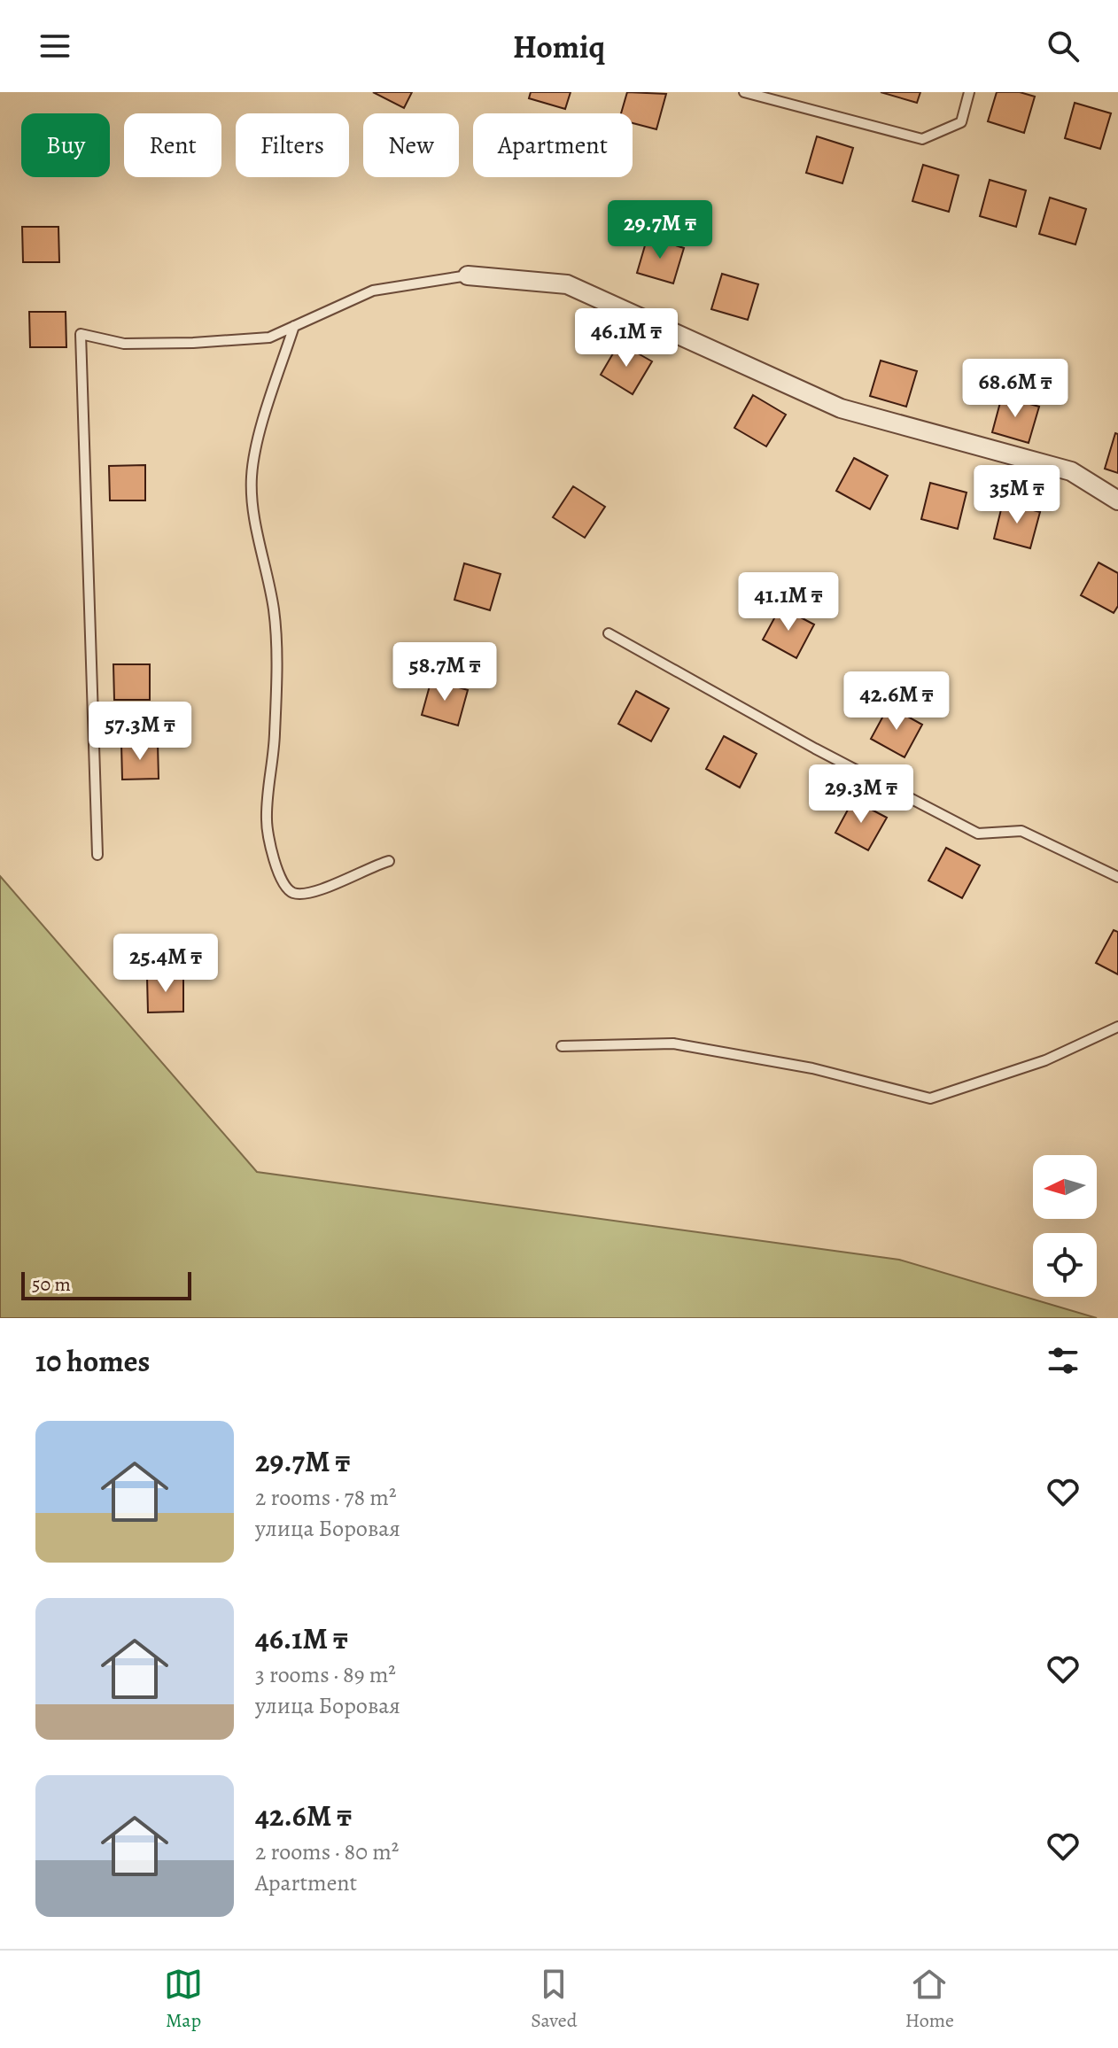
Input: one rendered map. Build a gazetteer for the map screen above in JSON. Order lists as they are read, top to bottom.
{
  "scale_bar": "50 m",
  "north": "left",
  "page": {
    "header": "Homiq",
    "chip": [
      "Buy",
      "Rent",
      "Filters",
      "New",
      "Apartment"
    ],
    "price": [
      "29.7M ₸",
      "46.1M ₸",
      "68.6M ₸",
      "35M ₸",
      "41.1M ₸",
      "58.7M ₸",
      "42.6M ₸",
      "57.3M ₸",
      "29.3M ₸",
      "25.4M ₸"
    ],
    "scale": "50 m",
    "heading": "10 homes",
    "list": [
      {
        "name": "29.7M ₸",
        "note": "2 rooms · 78 m² · улица Боровая"
      },
      {
        "name": "46.1M ₸",
        "note": "3 rooms · 89 m² · улица Боровая"
      },
      {
        "name": "42.6M ₸",
        "note": "2 rooms · 80 m² · Apartment"
      }
    ],
    "tabs": ["Map", "Saved", "Home"]
  }
}
